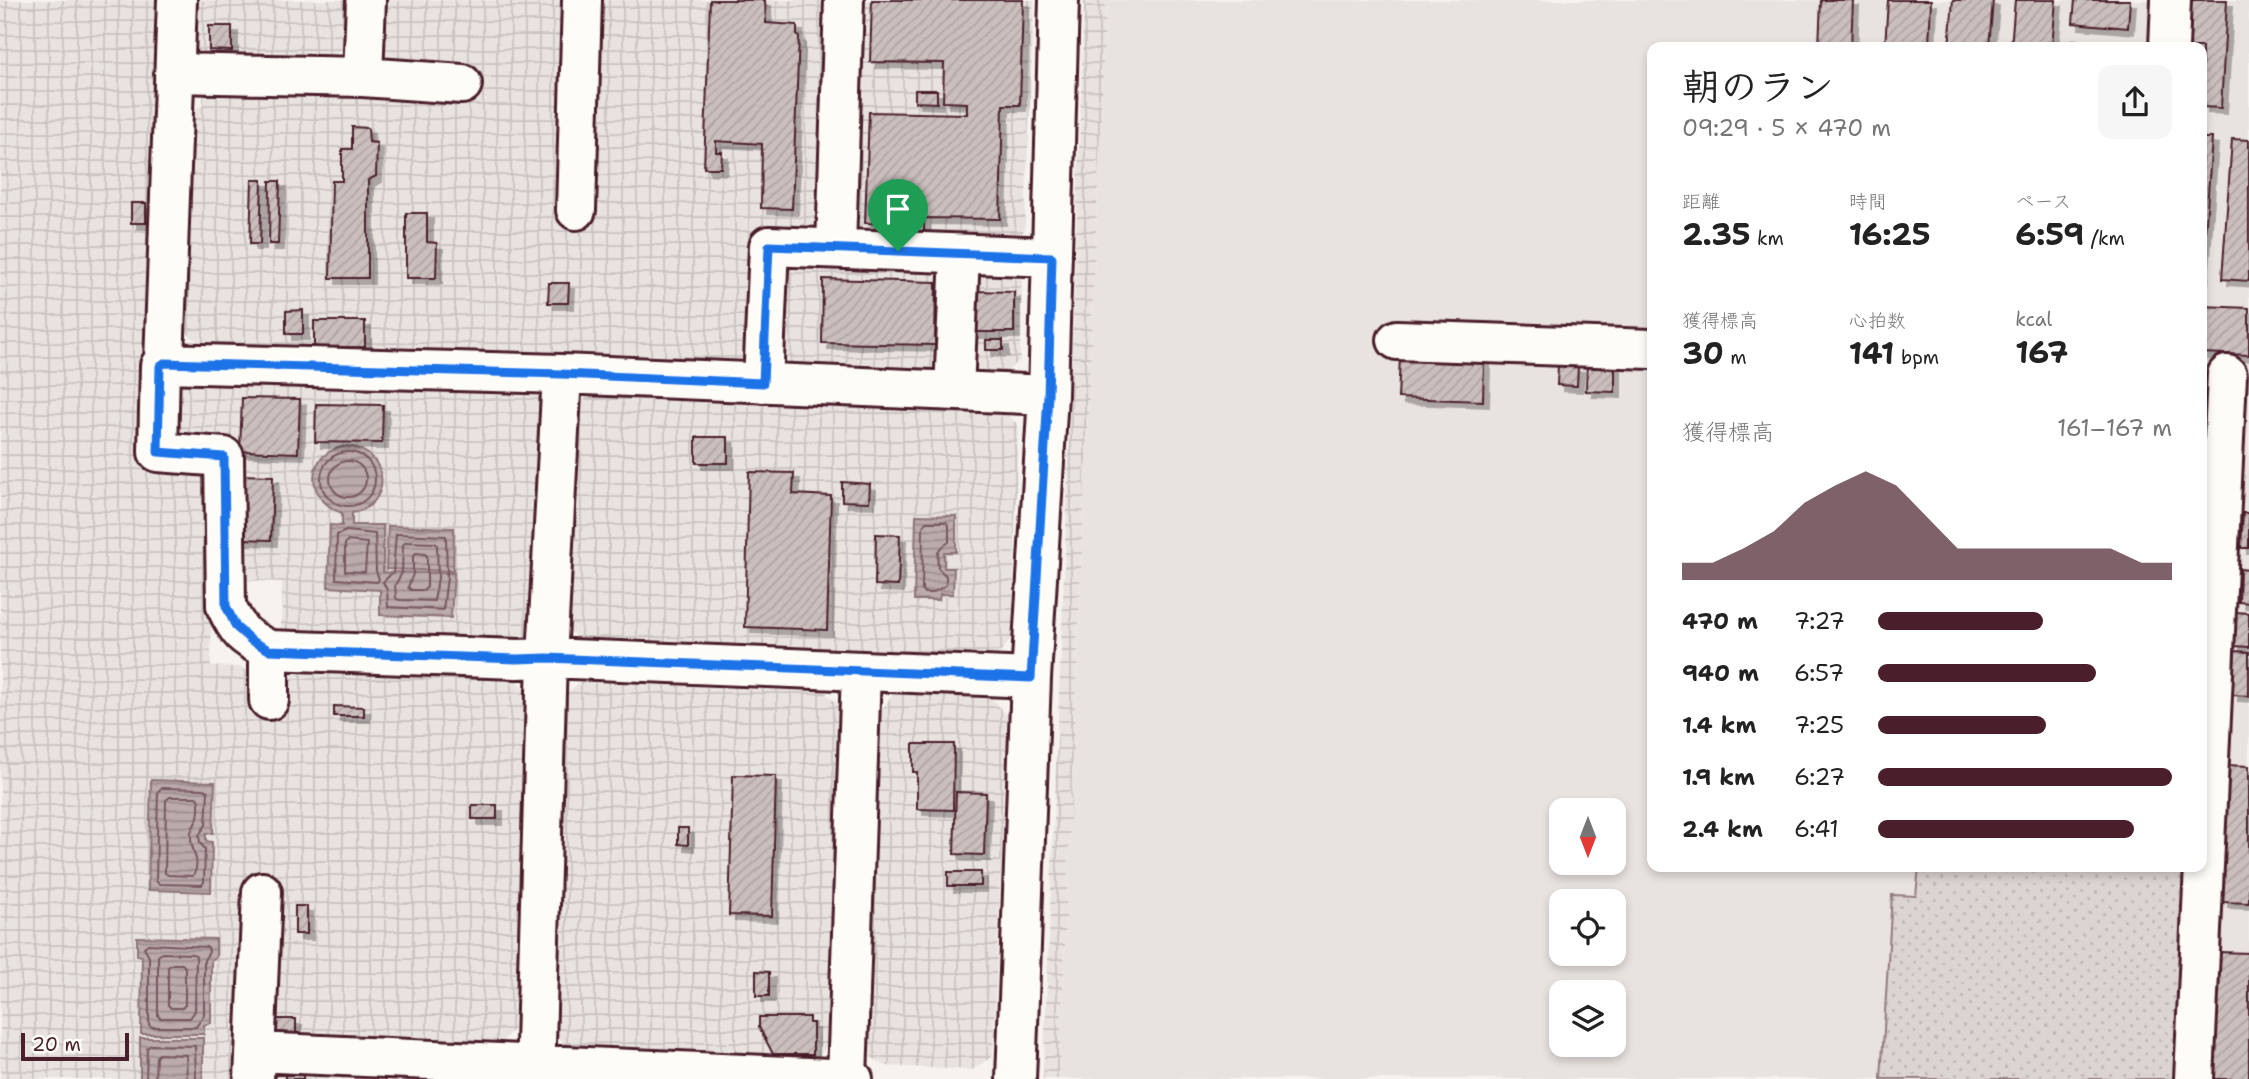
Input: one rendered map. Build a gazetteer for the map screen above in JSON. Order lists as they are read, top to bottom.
{
  "scale_bar": "20 m",
  "north": "bottom",
  "page": {
    "heading": ["朝のラン", "09:29 · 5 × 470 m"],
    "stats": [
      ["距離", "2.35 km"],
      ["時間", "16:25"],
      ["ペース", "6:59 /km"],
      ["獲得標高", "30 m"],
      ["心拍数", "141 bpm"],
      ["kcal", "167"]
    ],
    "chart": ["獲得標高", "161–167 m"],
    "list": [
      {
        "name": "470 m",
        "note": "7:27"
      },
      {
        "name": "940 m",
        "note": "6:57"
      },
      {
        "name": "1.4 km",
        "note": "7:25"
      },
      {
        "name": "1.9 km",
        "note": "6:27"
      },
      {
        "name": "2.4 km",
        "note": "6:41"
      }
    ],
    "scale": "20 m"
  }
}
